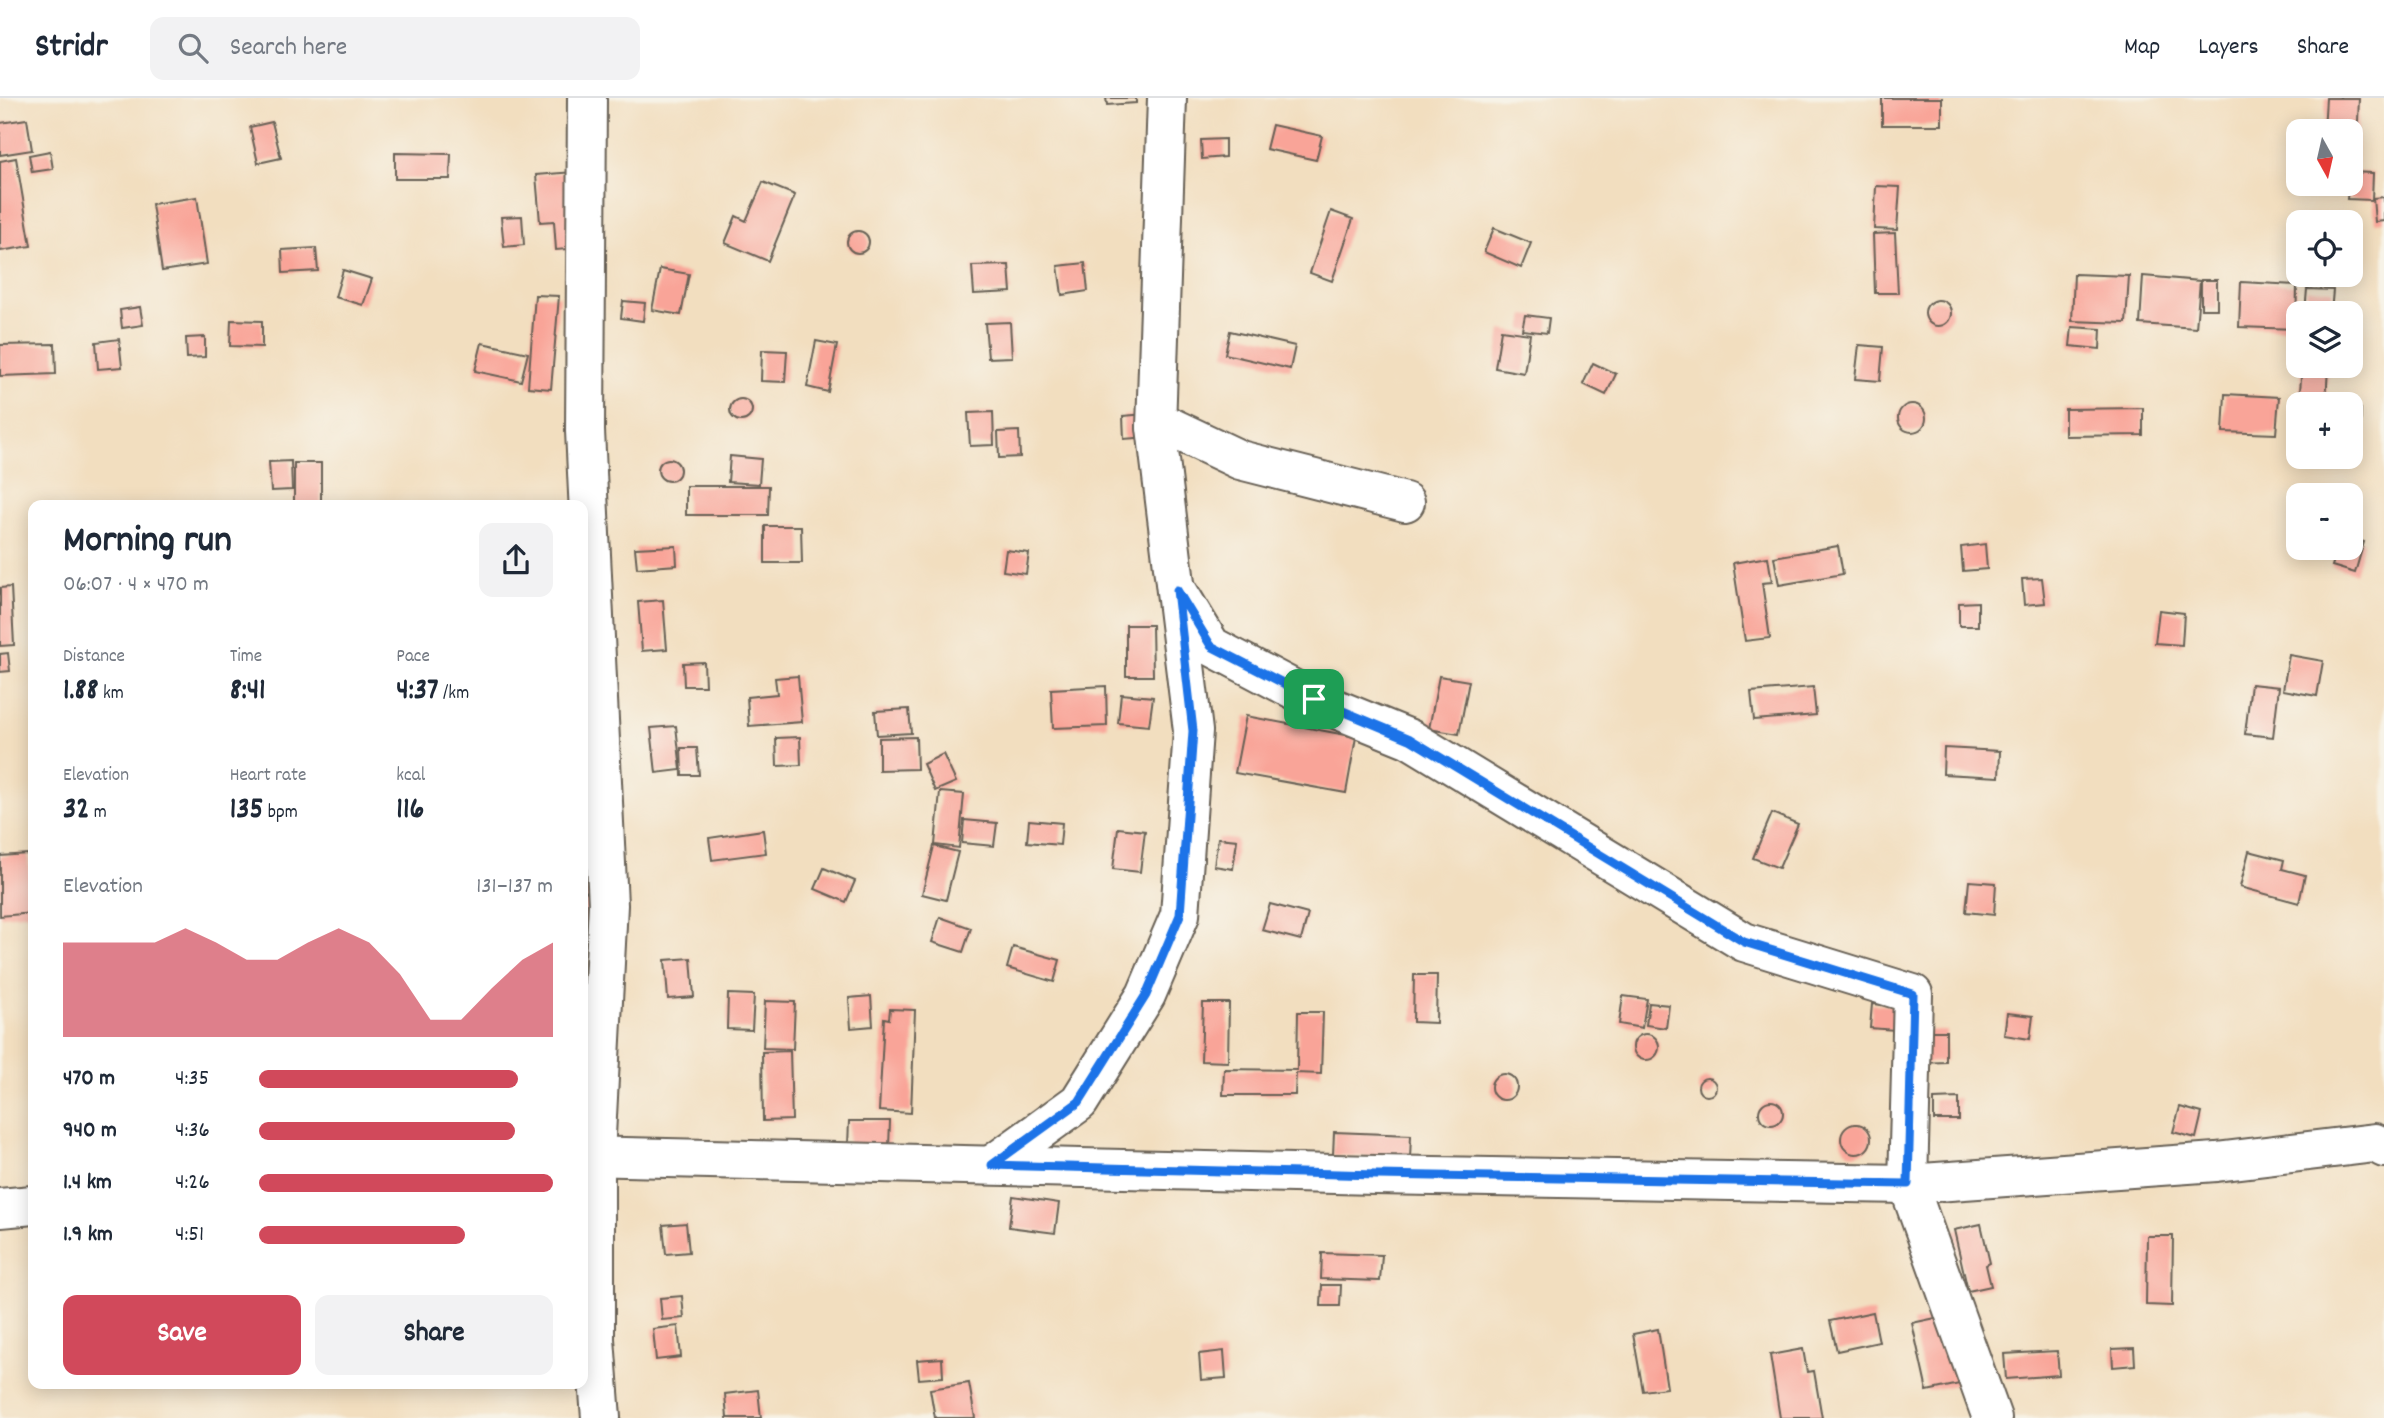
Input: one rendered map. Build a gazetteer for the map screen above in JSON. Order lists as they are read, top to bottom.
{
  "north": "bottom",
  "page": {
    "header": "Stridr",
    "search": "Search here",
    "nav": ["Map", "Layers", "Share"],
    "map_buttons": ["+", "−"],
    "heading": ["Morning run", "06:07 · 4 × 470 m"],
    "stats": [
      ["Distance", "1.88 km"],
      ["Time", "8:41"],
      ["Pace", "4:37 /km"],
      ["Elevation", "32 m"],
      ["Heart rate", "135 bpm"],
      ["kcal", "116"]
    ],
    "chart": ["Elevation", "131–137 m"],
    "list": [
      {
        "name": "470 m",
        "note": "4:35"
      },
      {
        "name": "940 m",
        "note": "4:36"
      },
      {
        "name": "1.4 km",
        "note": "4:26"
      },
      {
        "name": "1.9 km",
        "note": "4:51"
      }
    ],
    "buttons": ["Save", "Share"]
  }
}
